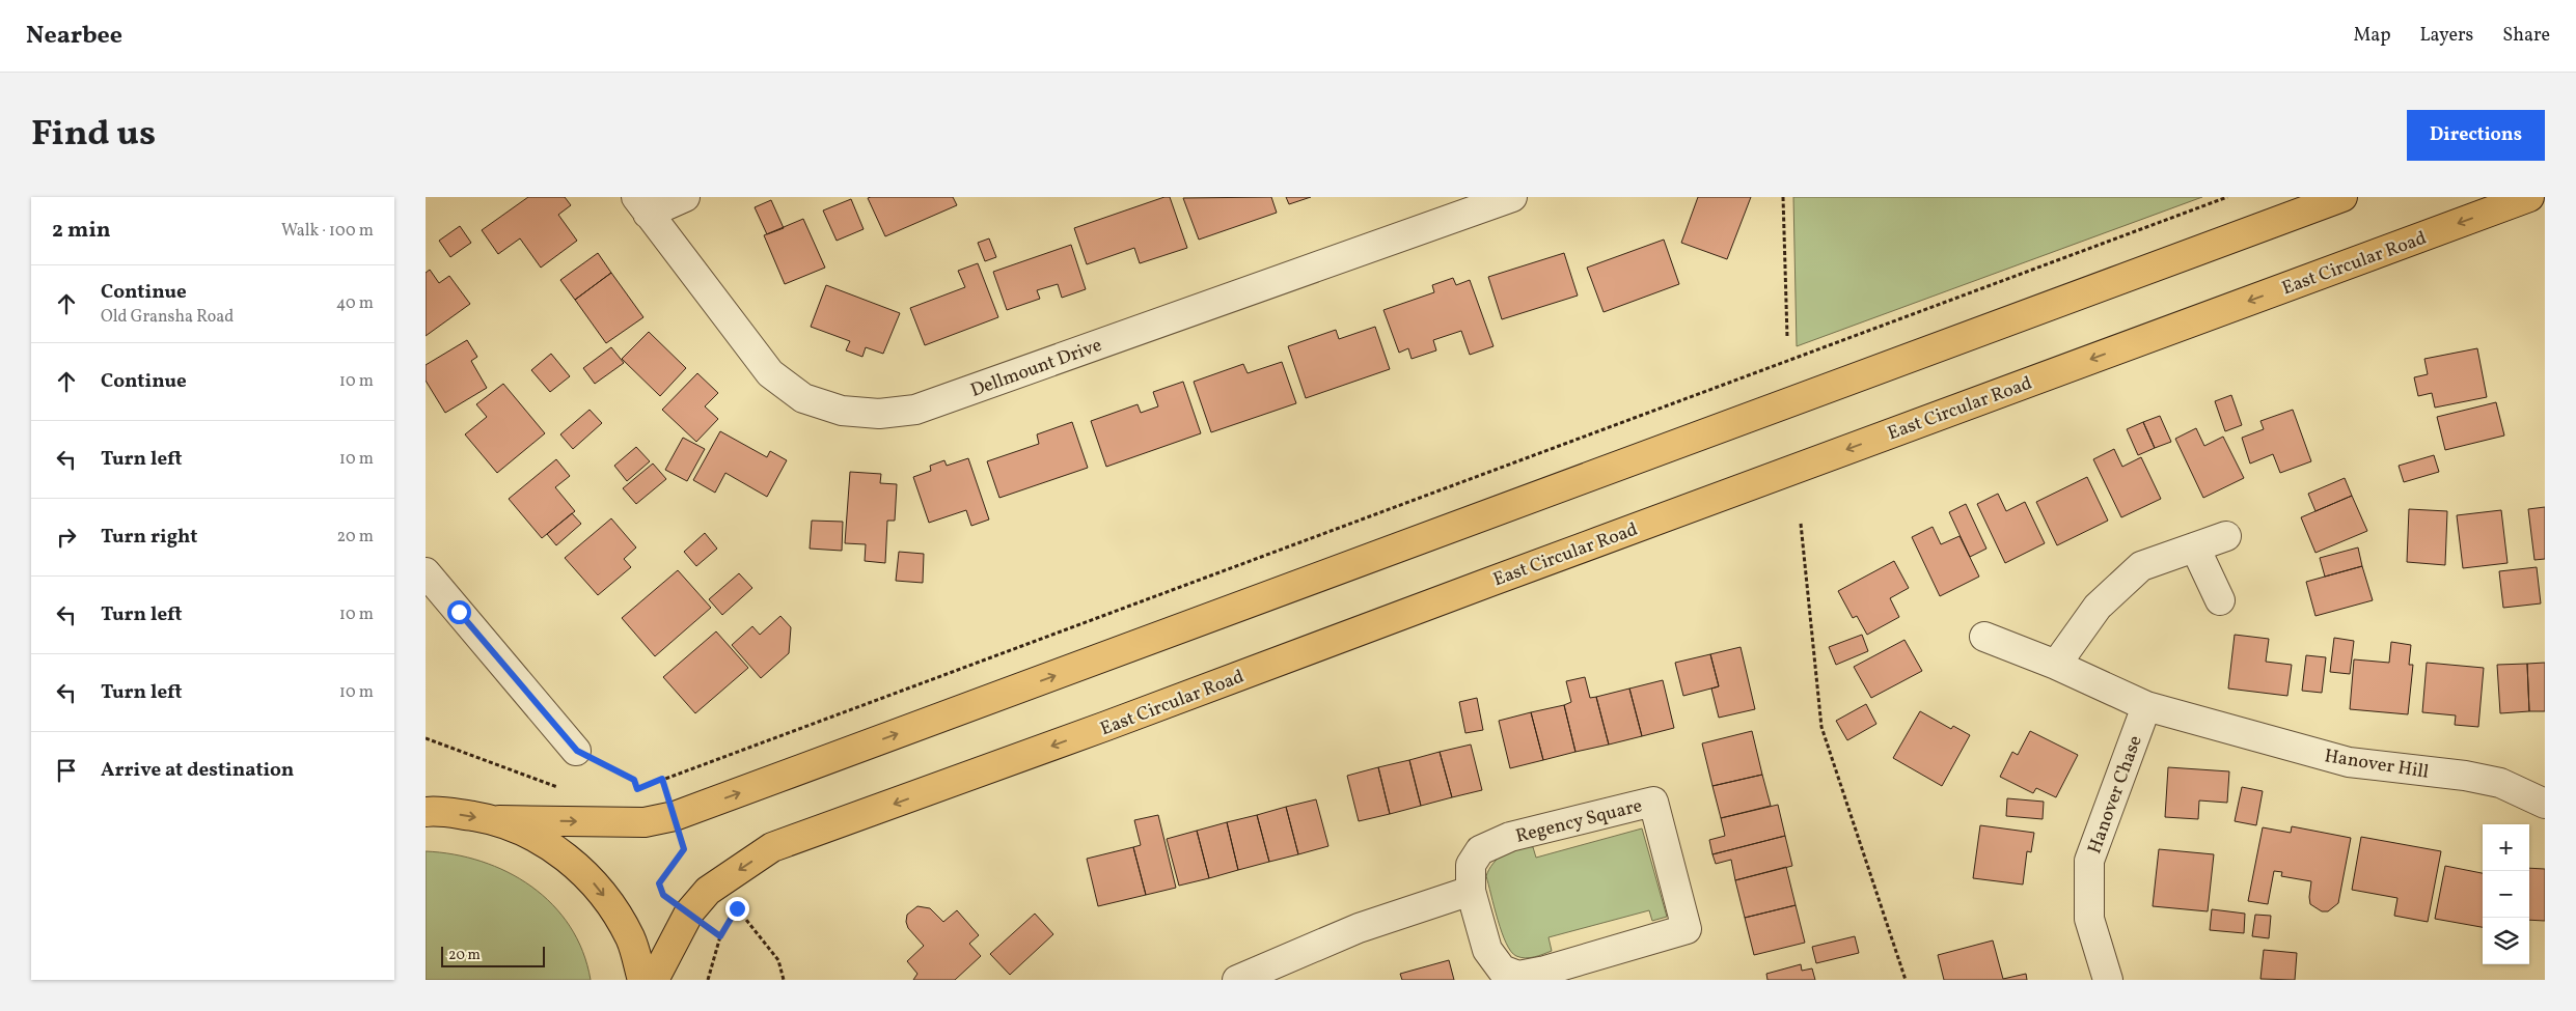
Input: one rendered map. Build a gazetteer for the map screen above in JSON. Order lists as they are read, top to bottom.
{
  "streets": {
    "highway": ["East Circular Road"],
    "street": [
      "Dellmount Drive",
      "Hanover Hill",
      "Hanover Chase",
      "Regency Square"
    ]
  },
  "crossings": [
    ["Hanover Hill", "Hanover Chase"]
  ],
  "scale_bar": "20 m",
  "page": {
    "header": "Nearbee",
    "nav": ["Map", "Layers", "Share"],
    "title": "Find us",
    "buttons": "Directions",
    "heading": ["2 min", "Walk · 100 m"],
    "list": [
      ["Continue", "Old Gransha Road", "40 m"],
      ["Continue", "10 m"],
      ["Turn left", "10 m"],
      ["Turn right", "20 m"],
      ["Turn left", "10 m"],
      ["Turn left", "10 m"],
      "Arrive at destination"
    ],
    "map_buttons": ["+", "−"],
    "scale": "20 m"
  }
}
